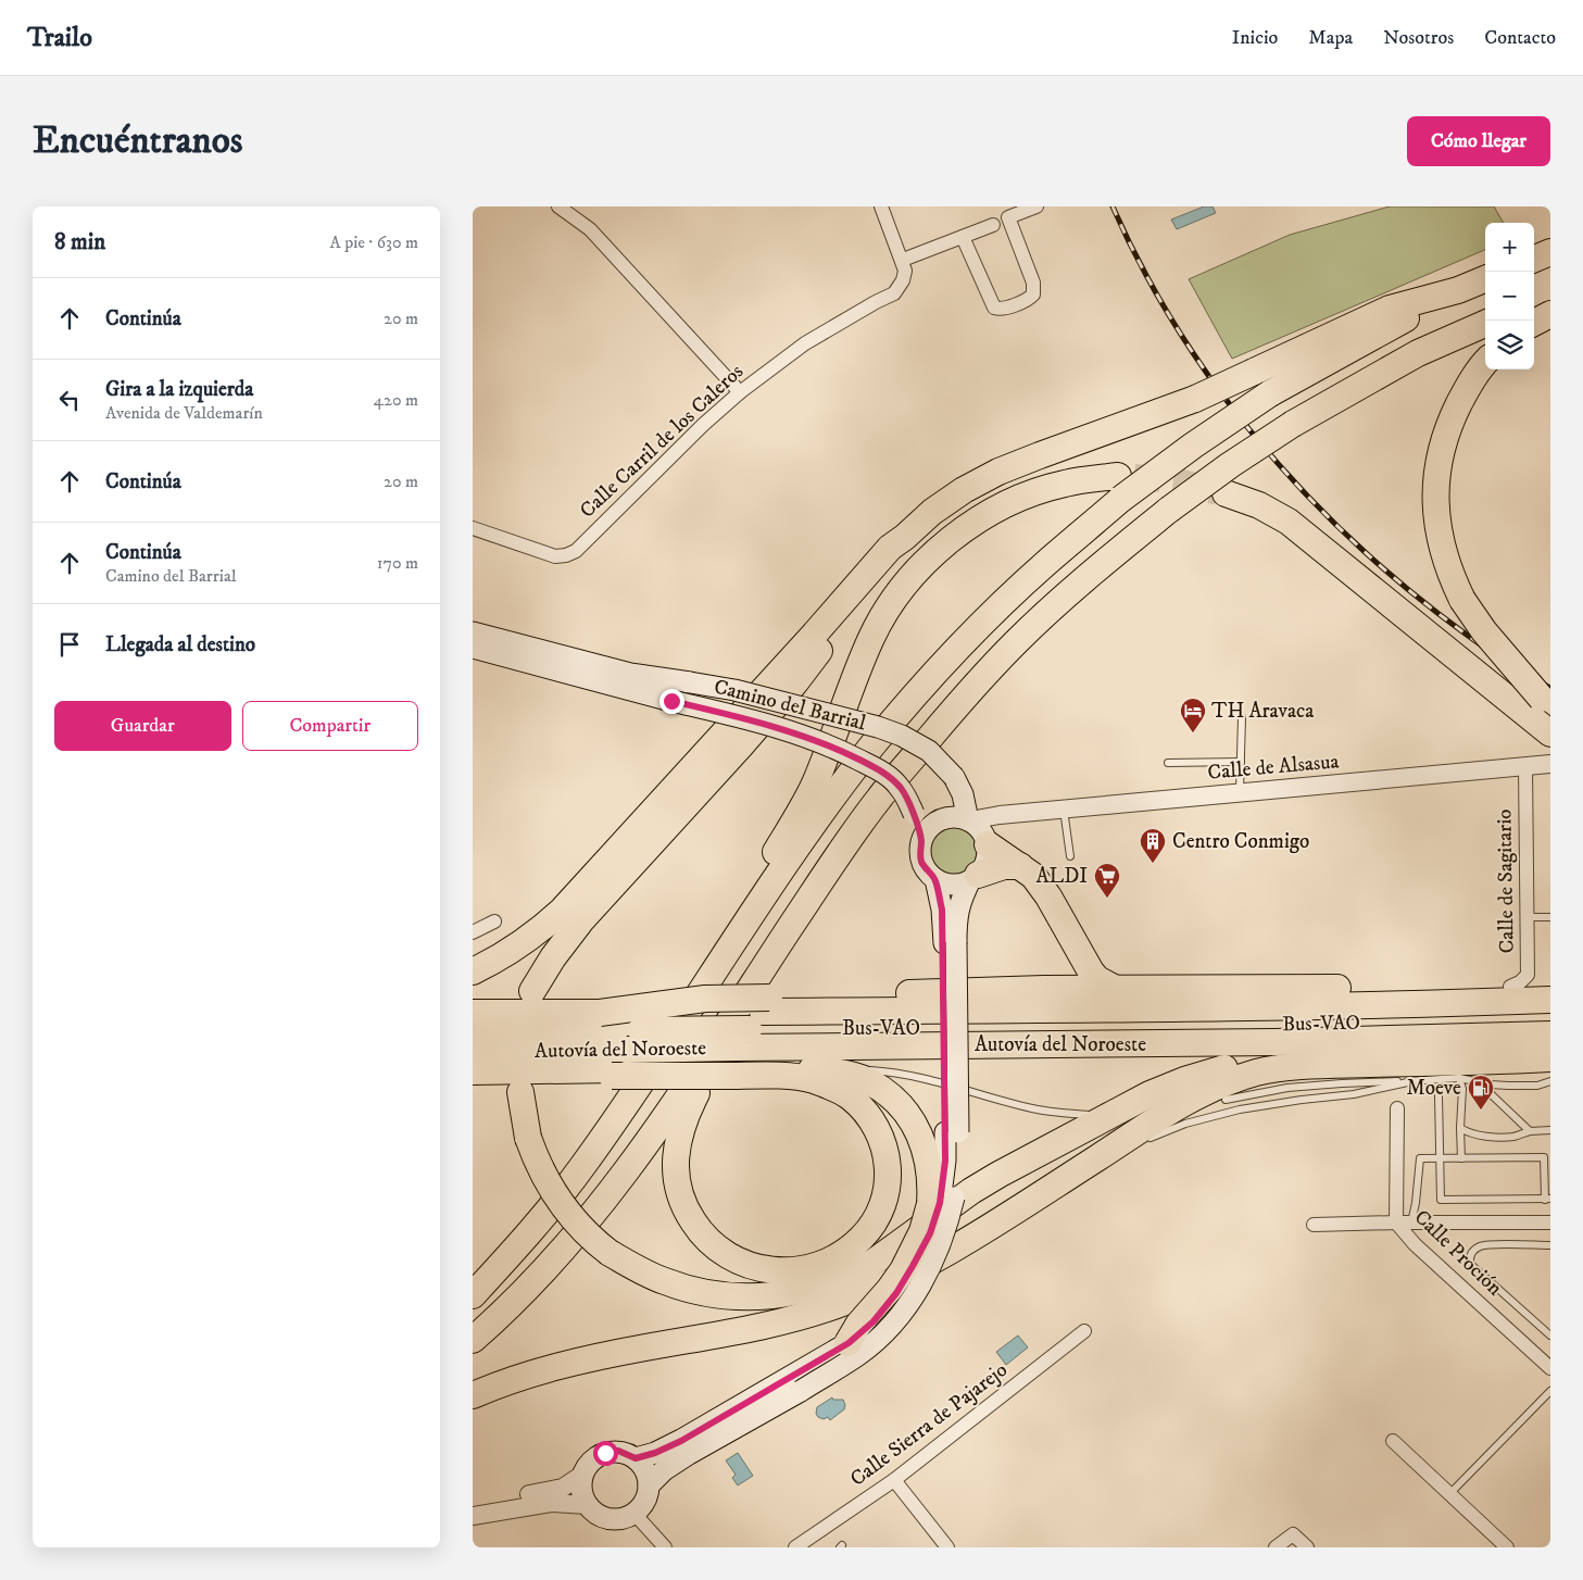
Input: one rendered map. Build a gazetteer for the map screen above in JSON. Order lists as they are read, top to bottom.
{
  "streets": {
    "highway": ["Bus-VAO", "Autovía del Noroeste"],
    "main road": ["Camino del Barrial"],
    "street": [
      "Calle Carril de los Caleros",
      "Calle de Alsasua",
      "Calle de Sagitario",
      "Calle Proción",
      "Calle Sierra de Pajarejo"
    ]
  },
  "crossings": [
    ["Camino del Barrial", "Calle de Alsasua"],
    ["Calle de Alsasua", "Calle de Sagitario"],
    ["Bus-VAO", "Autovía del Noroeste"]
  ],
  "places": {
    "hotel": ["TH Aravaca"],
    "building": ["Centro Conmigo"],
    "supermarket": ["ALDI"],
    "fuel station": ["Moeve"]
  },
  "page": {
    "header": "Trailo",
    "nav": [
      "Inicio",
      "Mapa",
      "Nosotros",
      "Contacto"
    ],
    "buttons": [
      "Cómo llegar",
      ["Guardar", "Compartir"]
    ],
    "title": "Encuéntranos",
    "heading": ["8 min", "A pie · 630 m"],
    "map_buttons": ["+", "−"],
    "list": [
      ["Continúa", "20 m"],
      ["Gira a la izquierda", "Avenida de Valdemarín", "420 m"],
      ["Continúa", "20 m"],
      ["Continúa", "Camino del Barrial", "170 m"],
      "Llegada al destino"
    ]
  }
}
